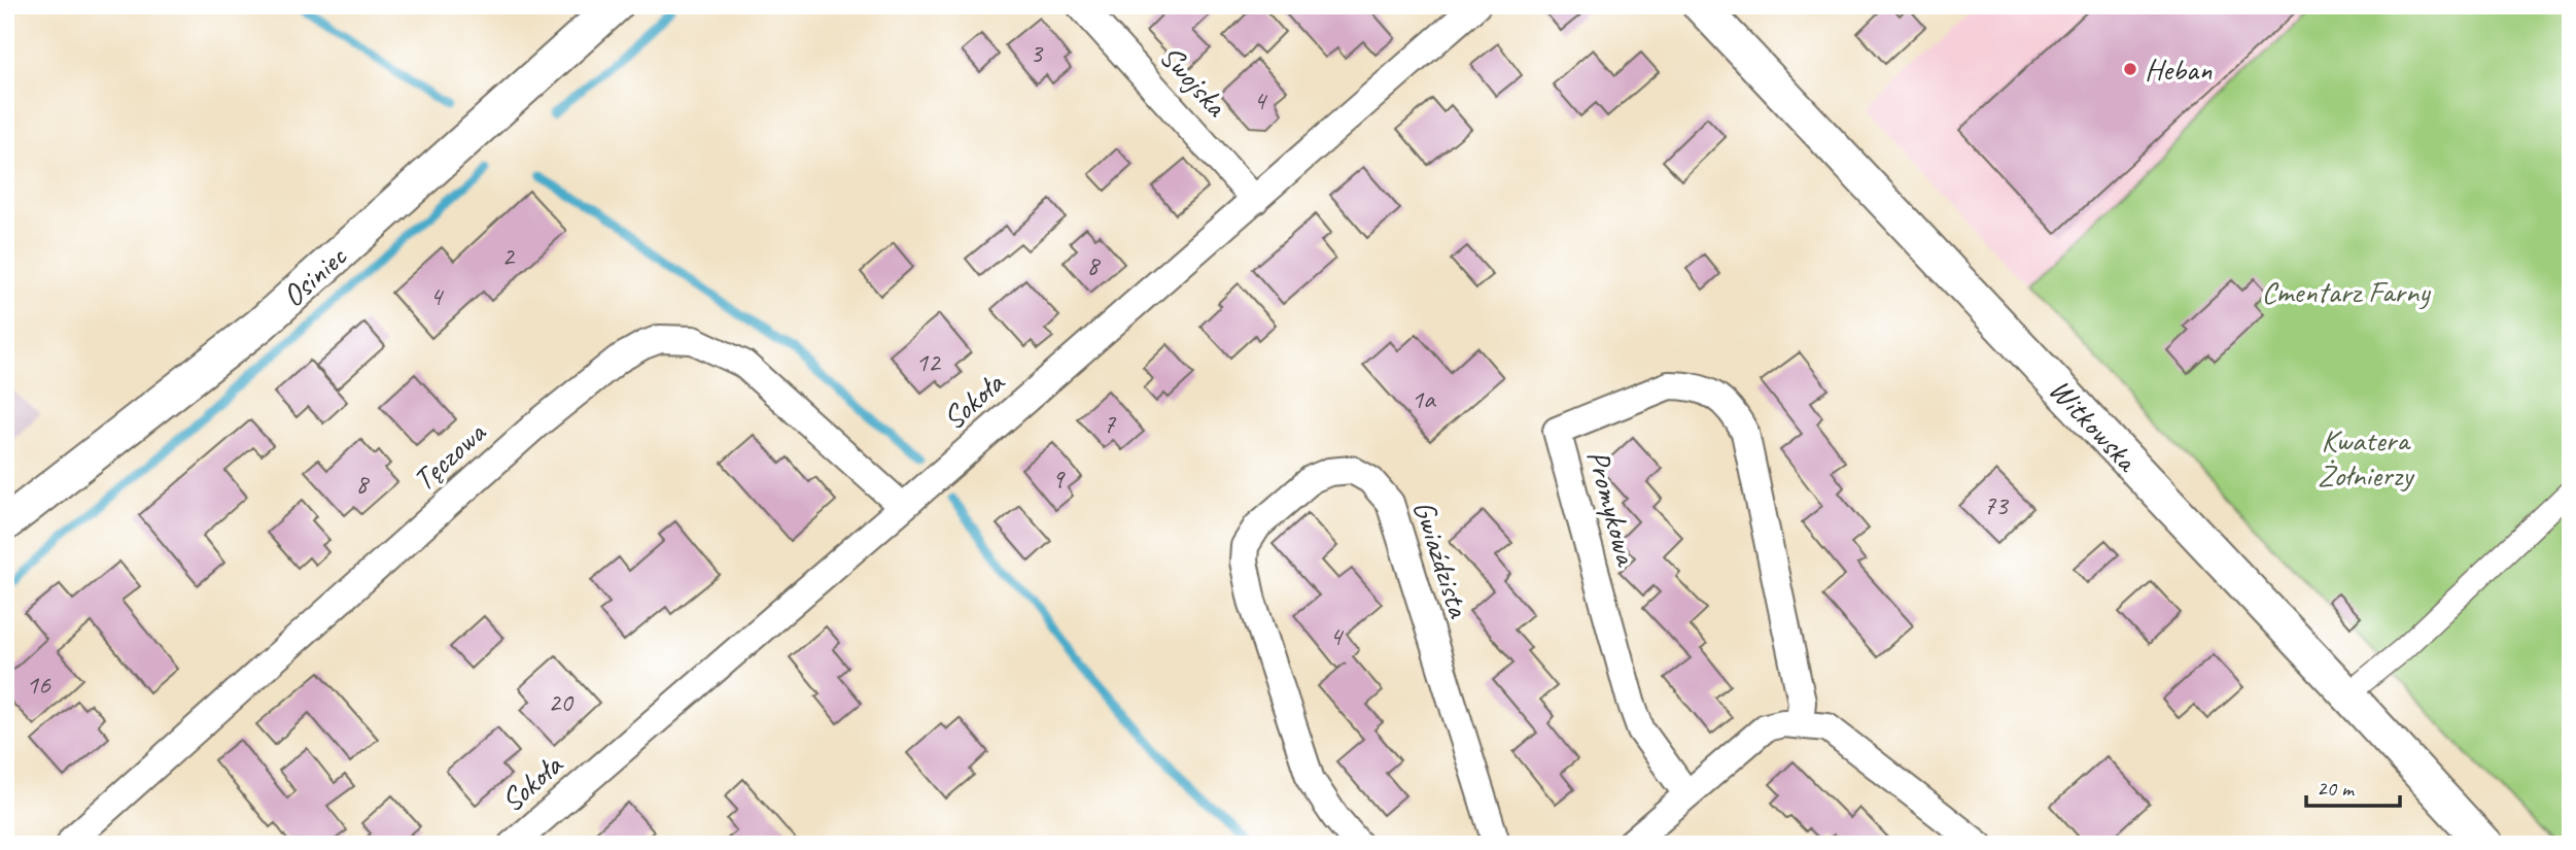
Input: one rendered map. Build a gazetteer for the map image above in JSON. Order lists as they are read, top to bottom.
{
  "streets": {
    "street": [
      "Swojska",
      "Osiniec",
      "Sokoła",
      "Witkowska",
      "Tęczowa",
      "Promykowa",
      "Gwiaździsta"
    ]
  },
  "crossings": [
    ["Swojska", "Sokoła"],
    ["Sokoła", "Tęczowa"]
  ],
  "parks": ["Cmentarz Farny", "Kwatera Żołnierzy"],
  "places": ["Heban"],
  "house_numbers": [
    "3",
    "4",
    "2",
    "8",
    "4",
    "12",
    "1a",
    "7",
    "9",
    "8",
    "73",
    "4",
    "16",
    "20"
  ],
  "scale_bar": "20 m"
}
